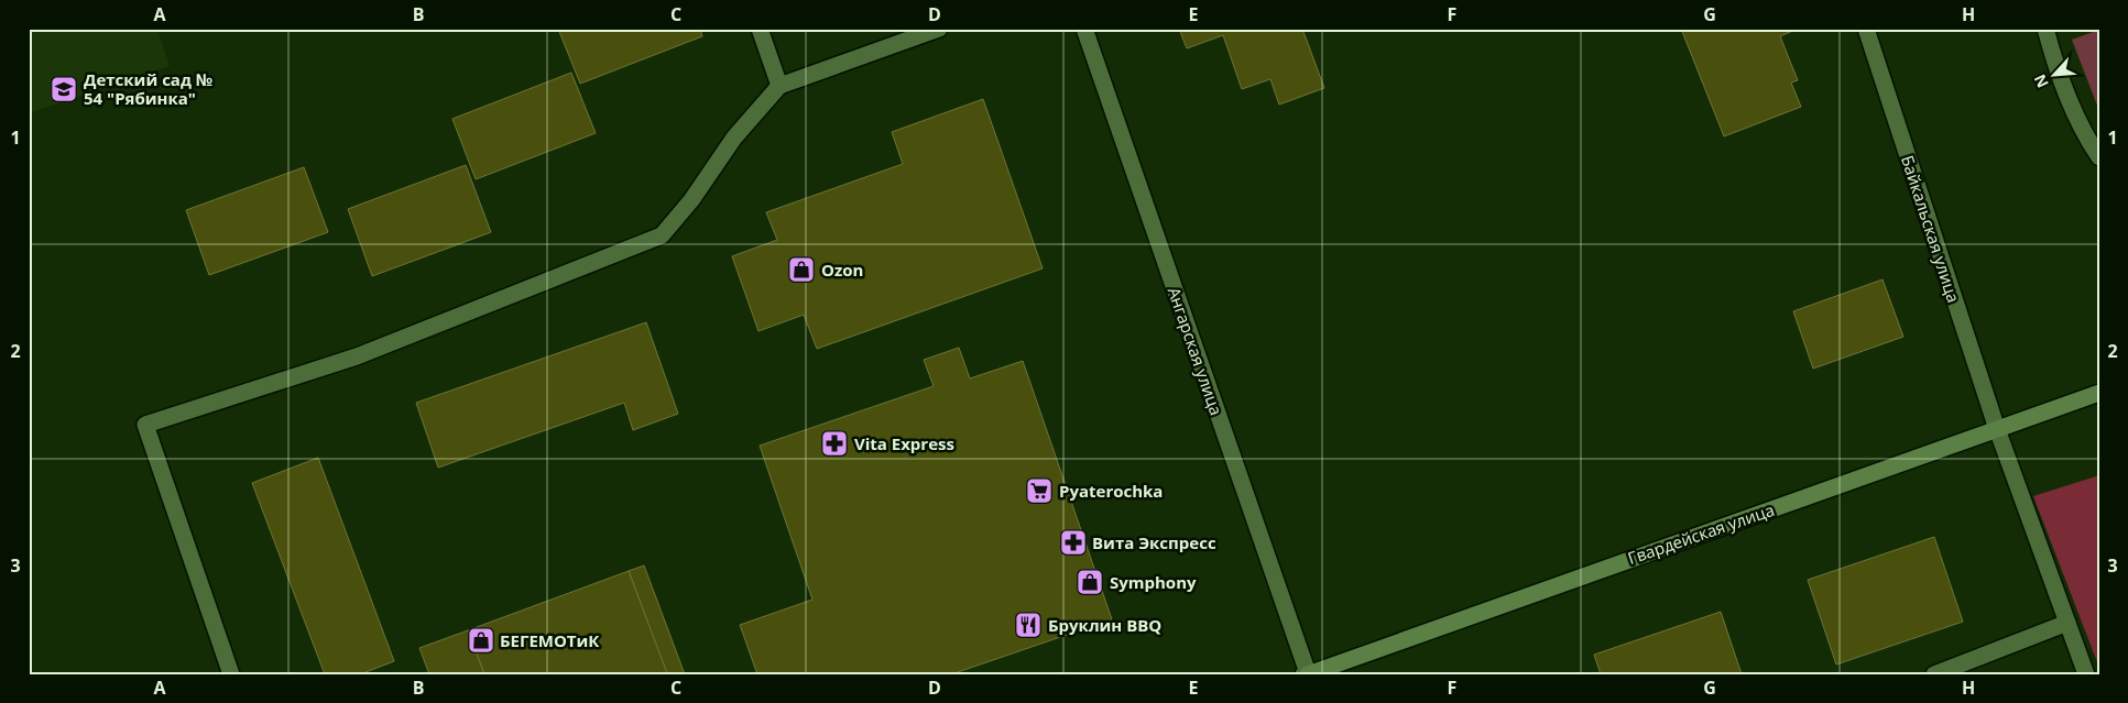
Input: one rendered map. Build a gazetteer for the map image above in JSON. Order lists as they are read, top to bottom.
{
  "streets": {
    "main road": ["Гвардейская улица"],
    "street": ["Байкальская улица", "Ангарская улица"]
  },
  "crossings": [
    ["Байкальская улица", "Гвардейская улица"],
    ["Ангарская улица", "Гвардейская улица"]
  ],
  "places": {
    "school or university": ["Детский сад № 54 \"Рябинка\""],
    "shop": ["Ozon", "Symphony", "БЕГЕМОТиК"],
    "pharmacy": ["Vita Express", "Вита Экспресс"],
    "supermarket": ["Pyaterochka"],
    "restaurant": ["Бруклин BBQ"]
  },
  "north": "bottom left",
  "grid": {
    "columns": [
      "A",
      "B",
      "C",
      "D",
      "E",
      "F",
      "G",
      "H"
    ],
    "rows": ["1", "2", "3"]
  }
}
